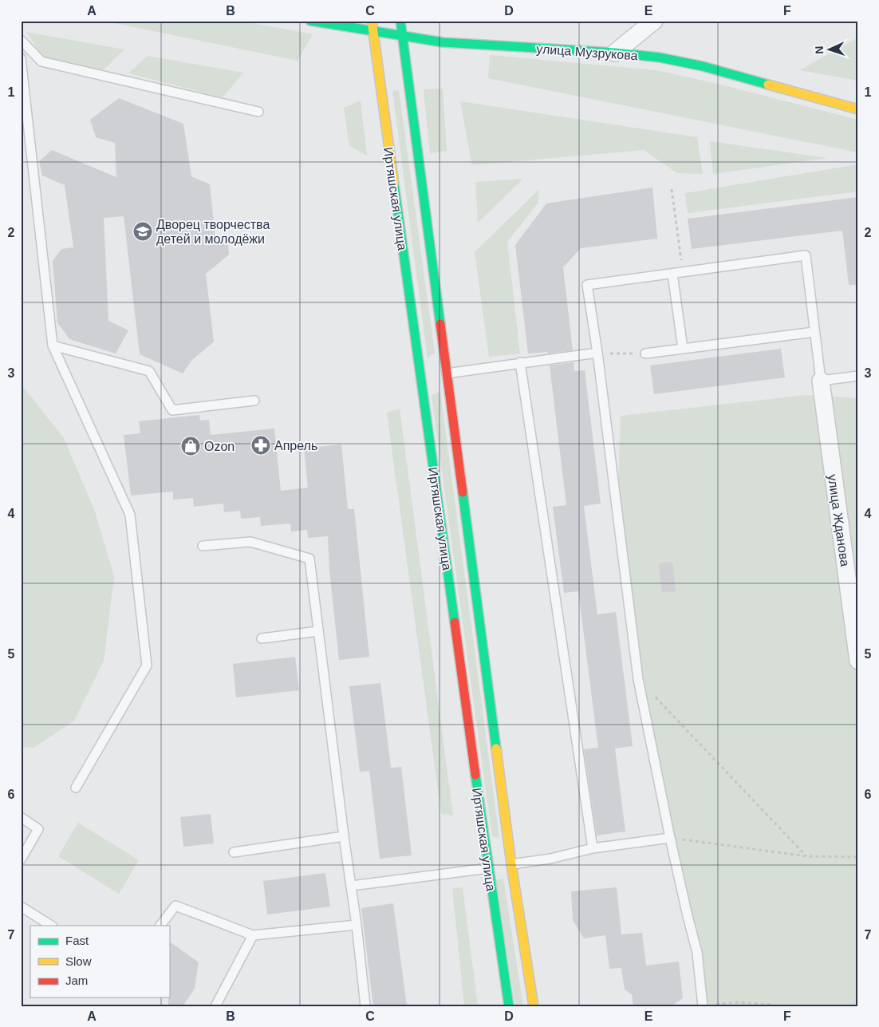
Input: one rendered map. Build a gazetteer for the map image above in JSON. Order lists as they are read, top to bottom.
{
  "streets": {
    "street": ["улица Музрукова", "Иртяшская улица", "улица Жданова"]
  },
  "crossings": [
    ["улица Музрукова", "Иртяшская улица"]
  ],
  "places": {
    "school or university": ["Дворец творчества детей и молодёжи"],
    "pharmacy": ["Апрель"],
    "shop": ["Ozon"]
  },
  "legend": ["Fast", "Slow", "Jam"],
  "north": "left",
  "grid": {
    "columns": [
      "A",
      "B",
      "C",
      "D",
      "E",
      "F"
    ],
    "rows": [
      "1",
      "2",
      "3",
      "4",
      "5",
      "6",
      "7"
    ]
  }
}
